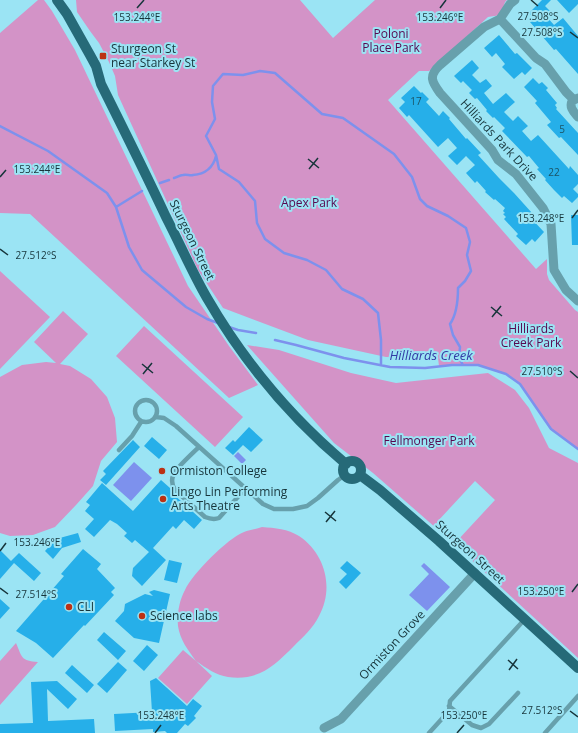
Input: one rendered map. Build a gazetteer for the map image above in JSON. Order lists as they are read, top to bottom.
{
  "streets": {
    "main road": ["Sturgeon Street"],
    "street": ["Hilliards Park Drive", "Ormiston Grove"]
  },
  "crossings": [
    ["Sturgeon Street", "Ormiston Grove"]
  ],
  "water": ["Hilliards Creek"],
  "parks": [
    "Poloni Place Park",
    "Apex Park",
    "Hilliards Creek Park",
    "Fellmonger Park"
  ],
  "places": {
    "transit": ["Sturgeon St near Starkey St"],
    "other": [
      "Ormiston College",
      "Lingo Lin Performing Arts Theatre",
      "CLI",
      "Science labs"
    ]
  },
  "house_numbers": ["17", "5", "22"],
  "coordinates": [
    "27.508°S",
    "153.246°E",
    "153.244°E",
    "153.248°E",
    "27.512°S",
    "27.510°S",
    "153.250°E",
    "27.514°S"
  ]
}
